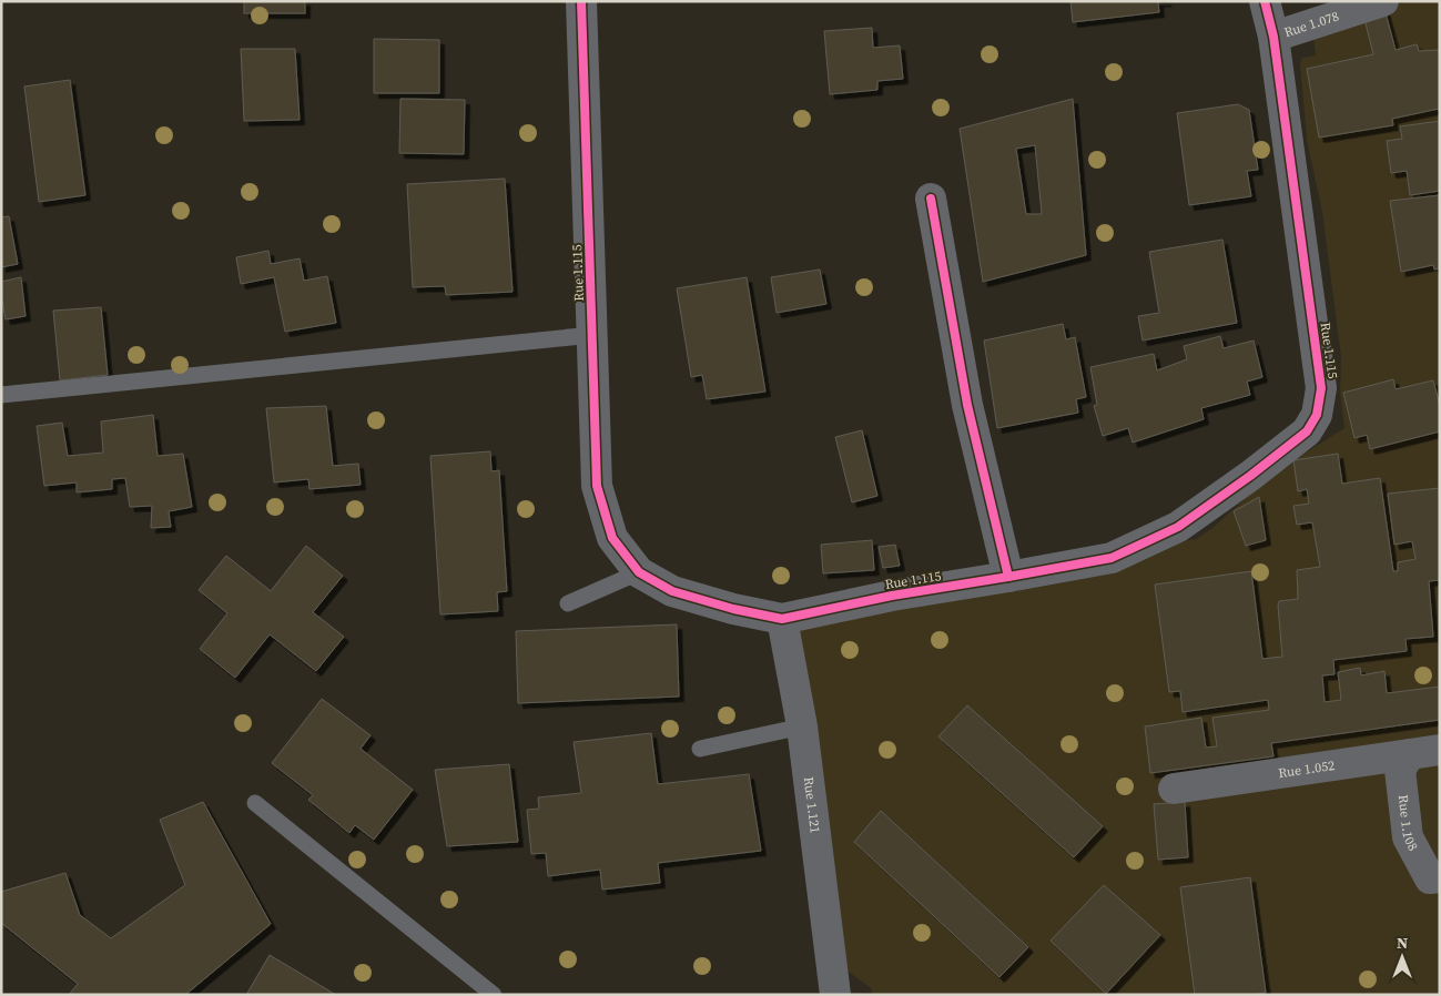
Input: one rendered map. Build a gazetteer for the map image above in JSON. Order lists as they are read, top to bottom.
{
  "streets": {
    "street": [
      "Rue 1.078",
      "Rue 1.115",
      "Rue 1.052",
      "Rue 1.121",
      "Rue 1.108"
    ]
  },
  "crossings": [
    ["Rue 1.078", "Rue 1.115"],
    ["Rue 1.115", "Rue 1.121"],
    ["Rue 1.052", "Rue 1.108"]
  ],
  "north": "top"
}
